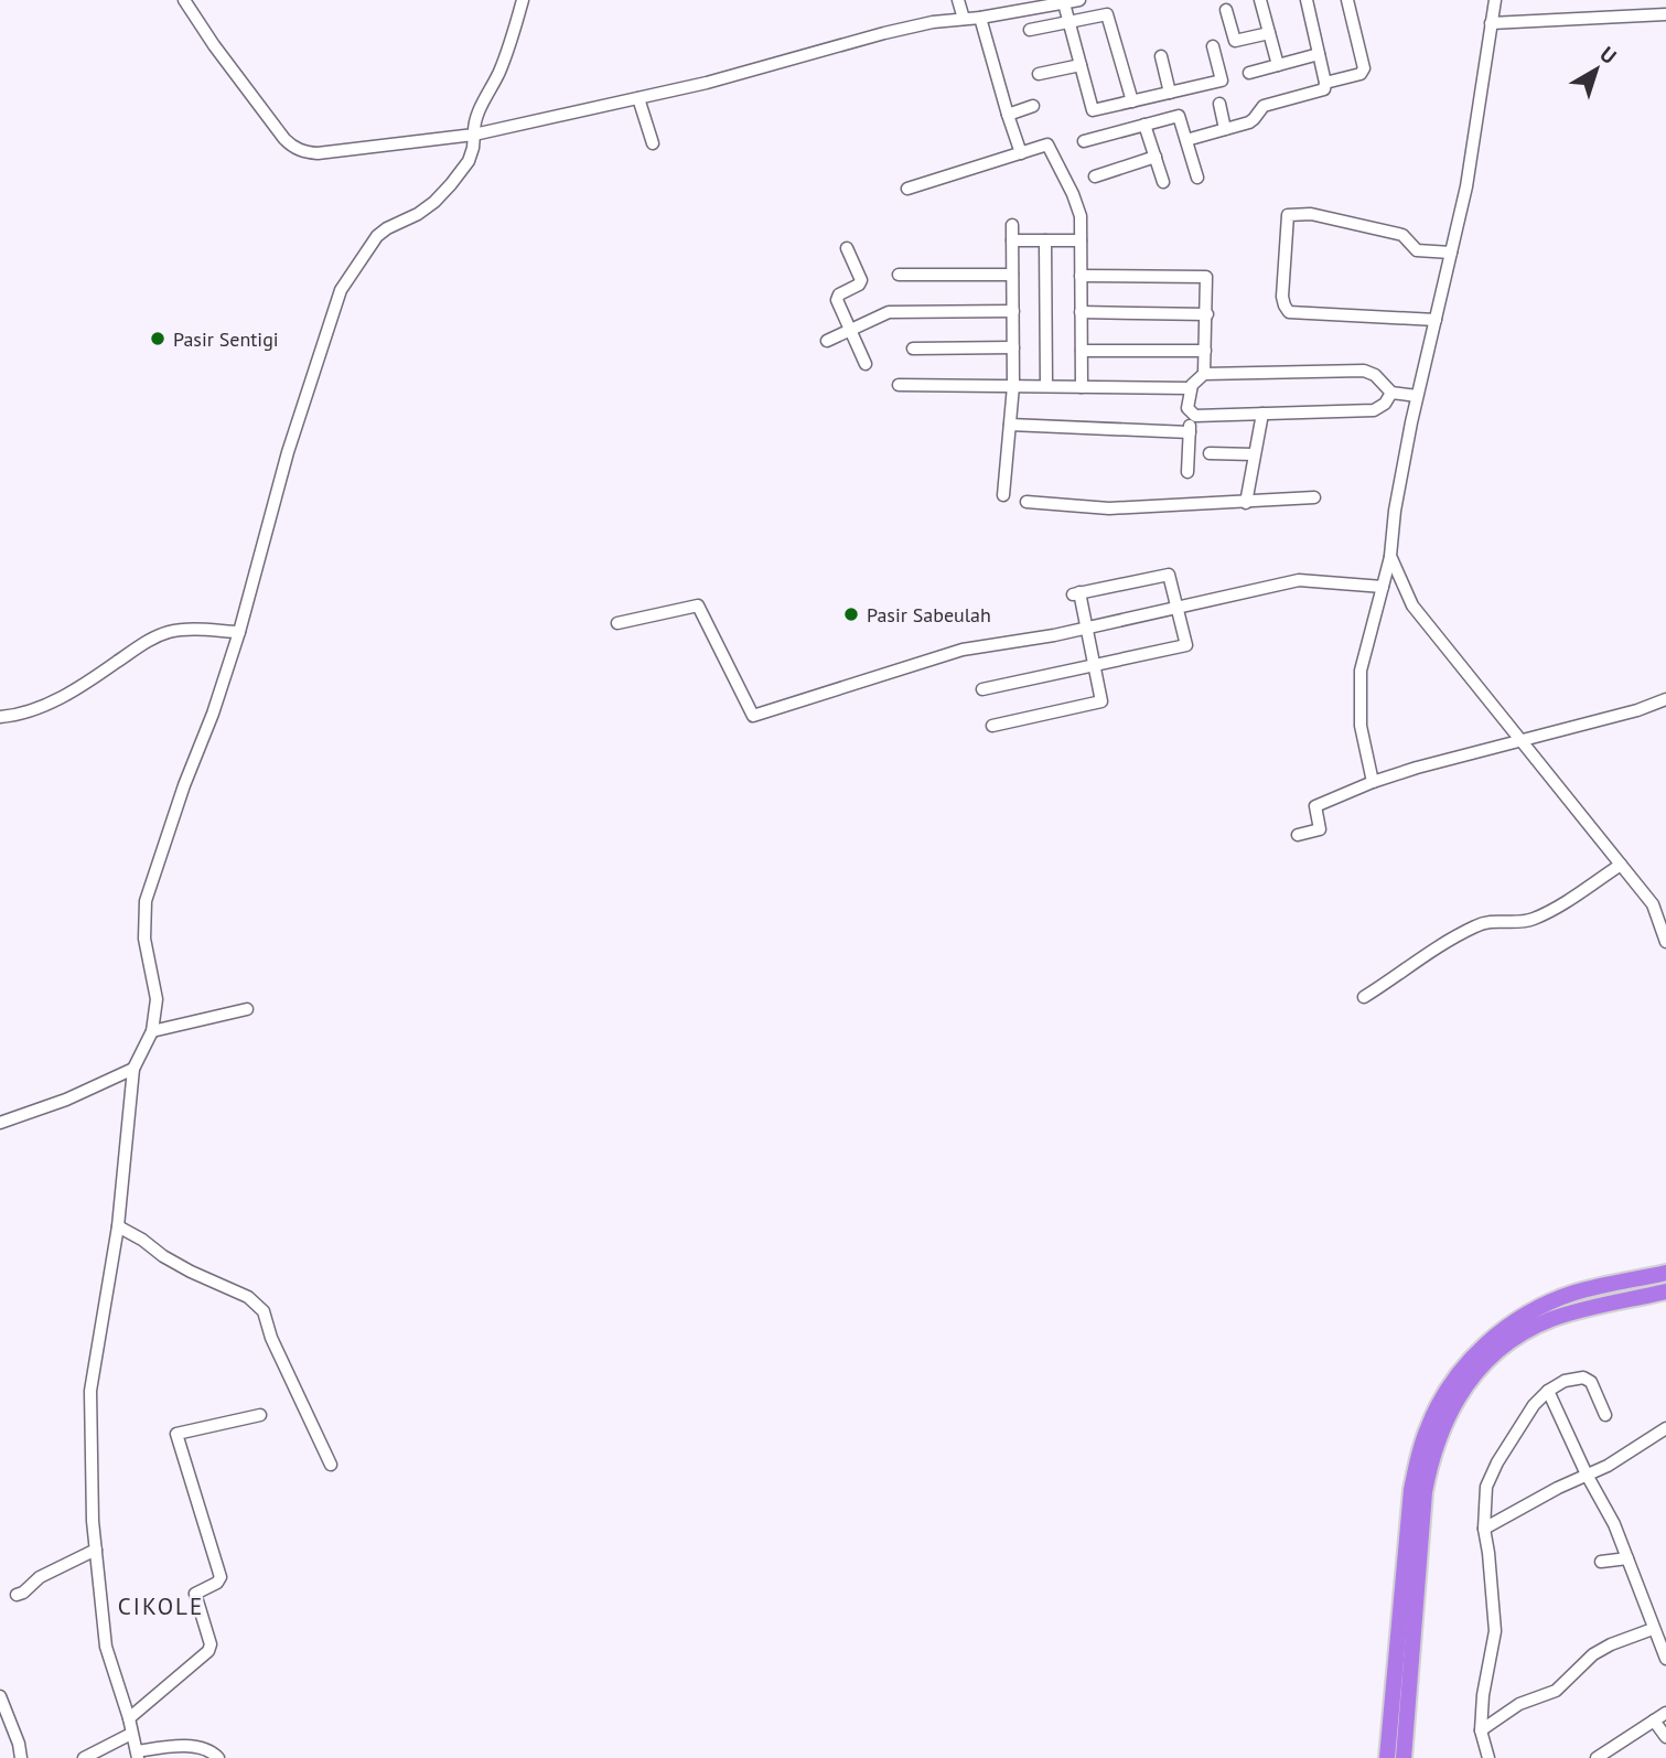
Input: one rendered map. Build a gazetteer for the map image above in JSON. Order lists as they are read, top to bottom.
{
  "districts": ["CIKOLE"],
  "places": ["Pasir Sentigi", "Pasir Sabeulah"],
  "north": "top right"
}
